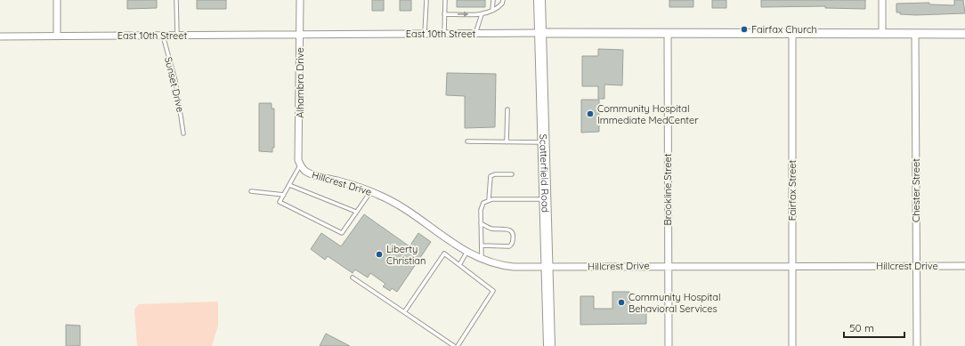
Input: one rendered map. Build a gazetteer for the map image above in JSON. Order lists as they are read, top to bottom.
{
  "streets": {
    "main road": ["Scatterfield Road"],
    "street": [
      "East 10th Street",
      "Alhambra Drive",
      "Hillcrest Drive",
      "Brookline Street",
      "Fairfax Street",
      "Chester Street"
    ],
    "lane": ["Sunset Drive"]
  },
  "crossings": [
    ["East 10th Street", "Alhambra Drive"],
    ["East 10th Street", "Sunset Drive"],
    ["East 10th Street", "Scatterfield Road"],
    ["East 10th Street", "Brookline Street"],
    ["East 10th Street", "Fairfax Street"],
    ["East 10th Street", "Chester Street"],
    ["Alhambra Drive", "Hillcrest Drive"],
    ["Scatterfield Road", "Hillcrest Drive"],
    ["Hillcrest Drive", "Brookline Street"],
    ["Hillcrest Drive", "Fairfax Street"],
    ["Hillcrest Drive", "Chester Street"]
  ],
  "places": [
    "Fairfax Church",
    "Community Hospital Immediate MedCenter",
    "Liberty Christian",
    "Community Hospital Behavioral Services"
  ],
  "scale_bar": "50 m"
}
